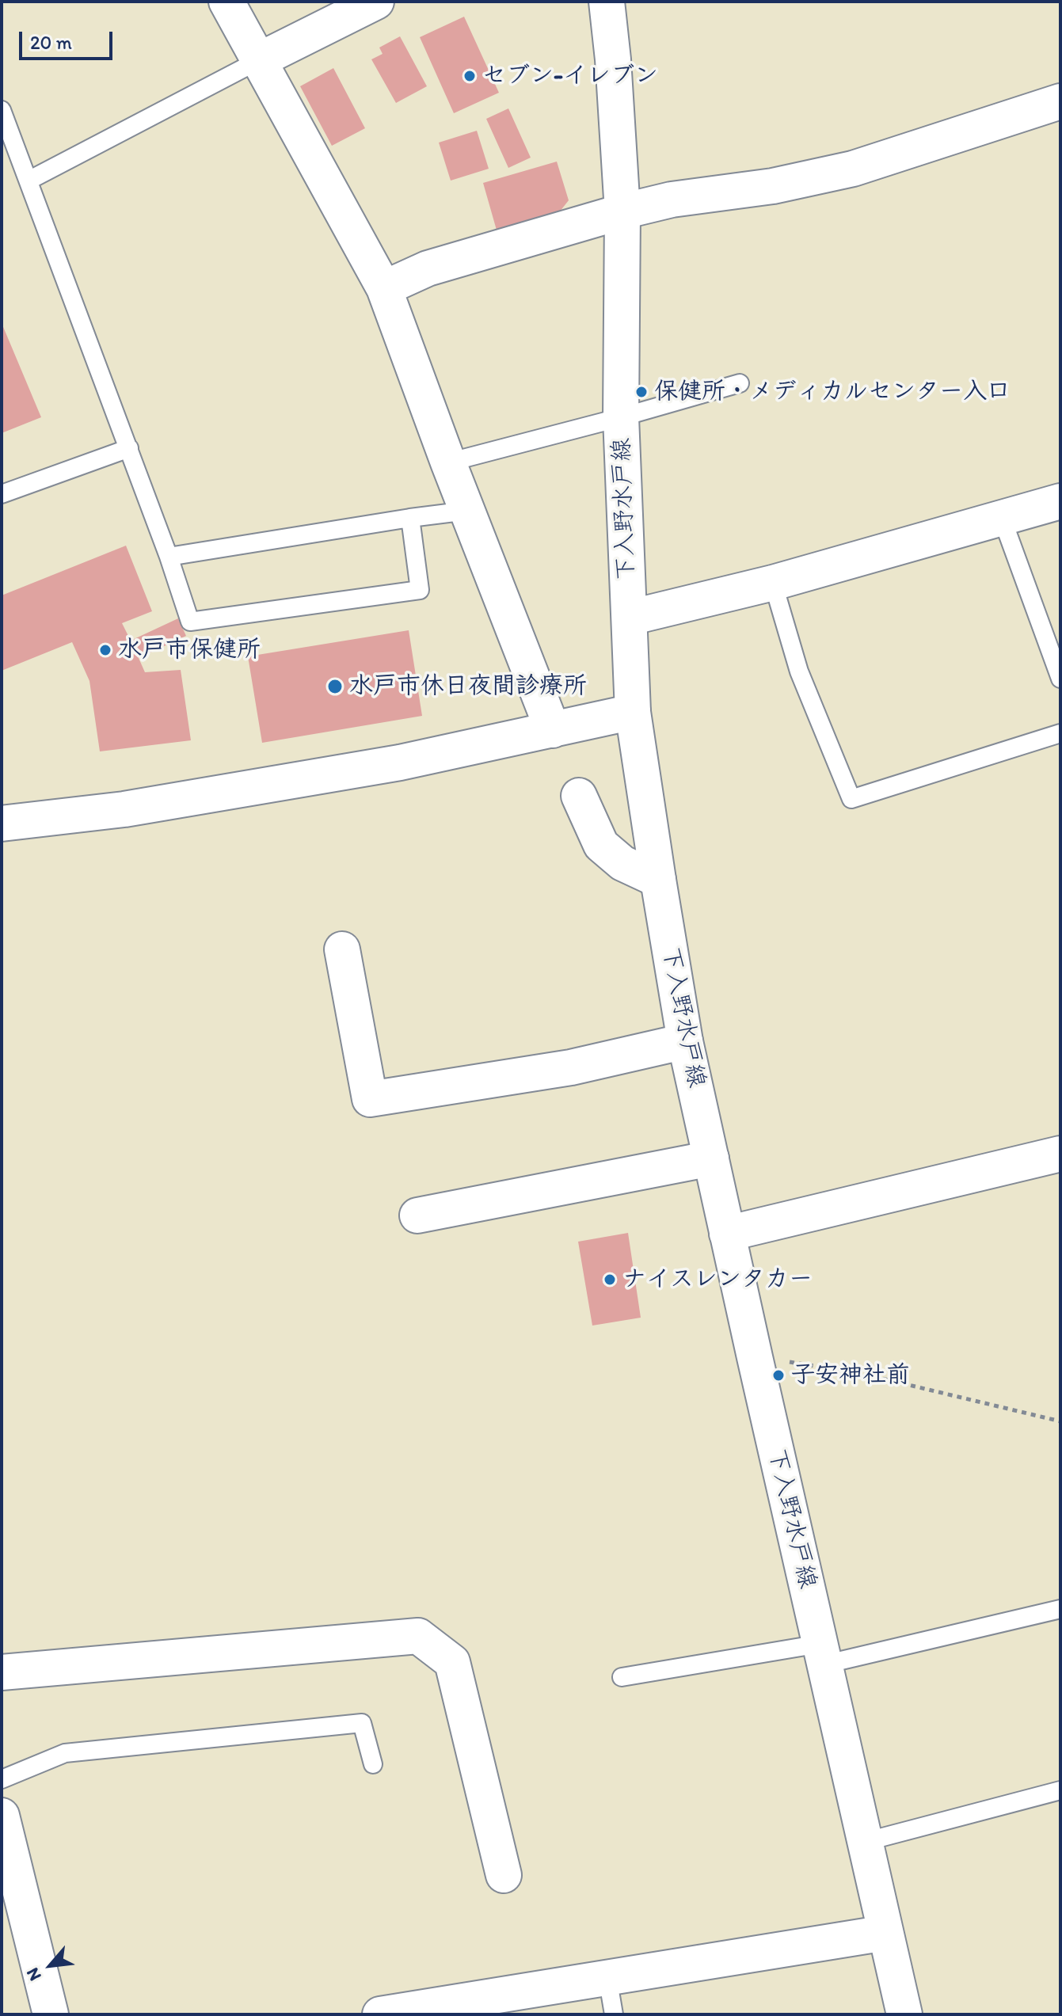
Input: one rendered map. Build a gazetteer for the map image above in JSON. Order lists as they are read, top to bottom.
{
  "streets": {
    "street": ["下入野水戸線"]
  },
  "places": [
    "セブン-イレブン",
    "保健所・メディカルセンター入口",
    "水戸市保健所",
    "水戸市休日夜間診療所",
    "ナイスレンタカー",
    "子安神社前"
  ],
  "scale_bar": "20 m",
  "north": "bottom left"
}
